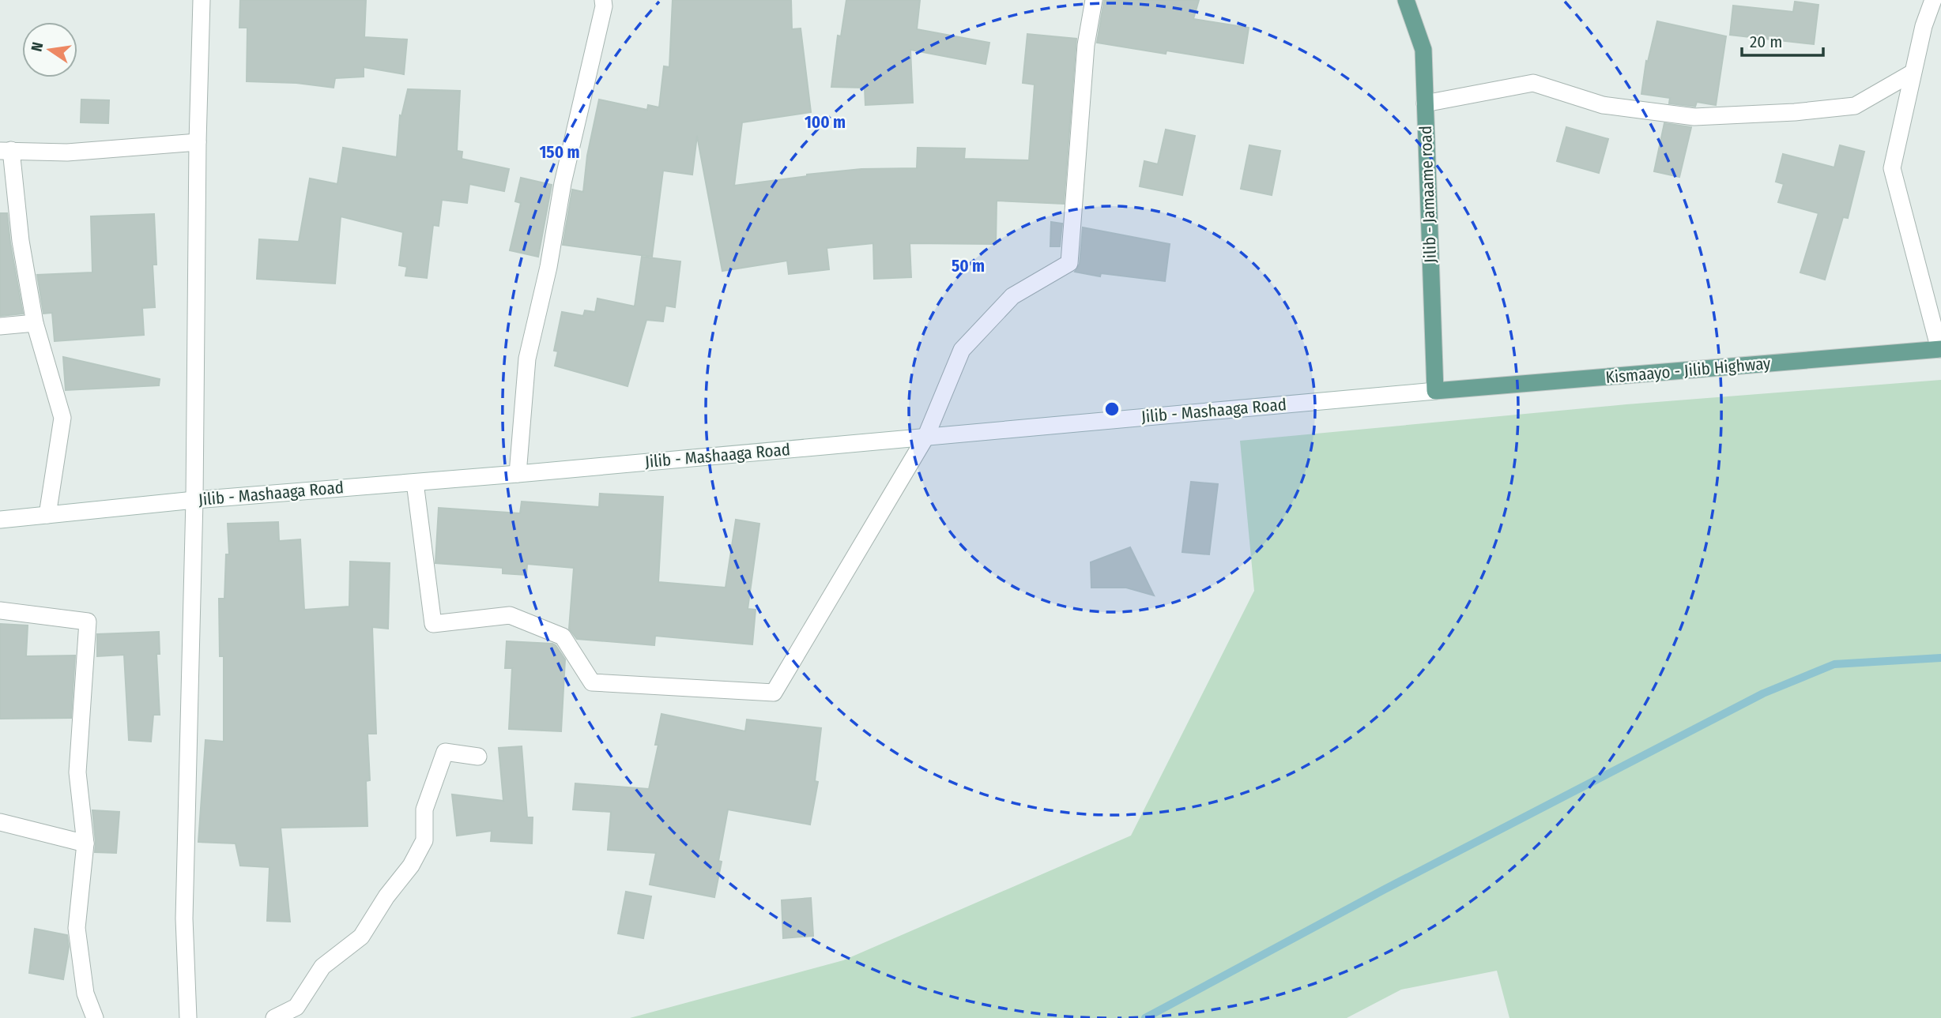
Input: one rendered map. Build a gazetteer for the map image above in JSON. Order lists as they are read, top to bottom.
{
  "streets": {
    "main road": ["Jilib - Jamaame road", "Kismaayo - Jilib Highway"],
    "street": ["Jilib - Mashaaga Road"]
  },
  "crossings": [
    ["Jilib - Jamaame road", "Kismaayo - Jilib Highway"],
    ["Jilib - Jamaame road", "Jilib - Mashaaga Road"],
    ["Kismaayo - Jilib Highway", "Jilib - Mashaaga Road"]
  ],
  "scale_bar": "20 m",
  "north": "left",
  "rings": ["100 m", "150 m", "50 m"]
}
